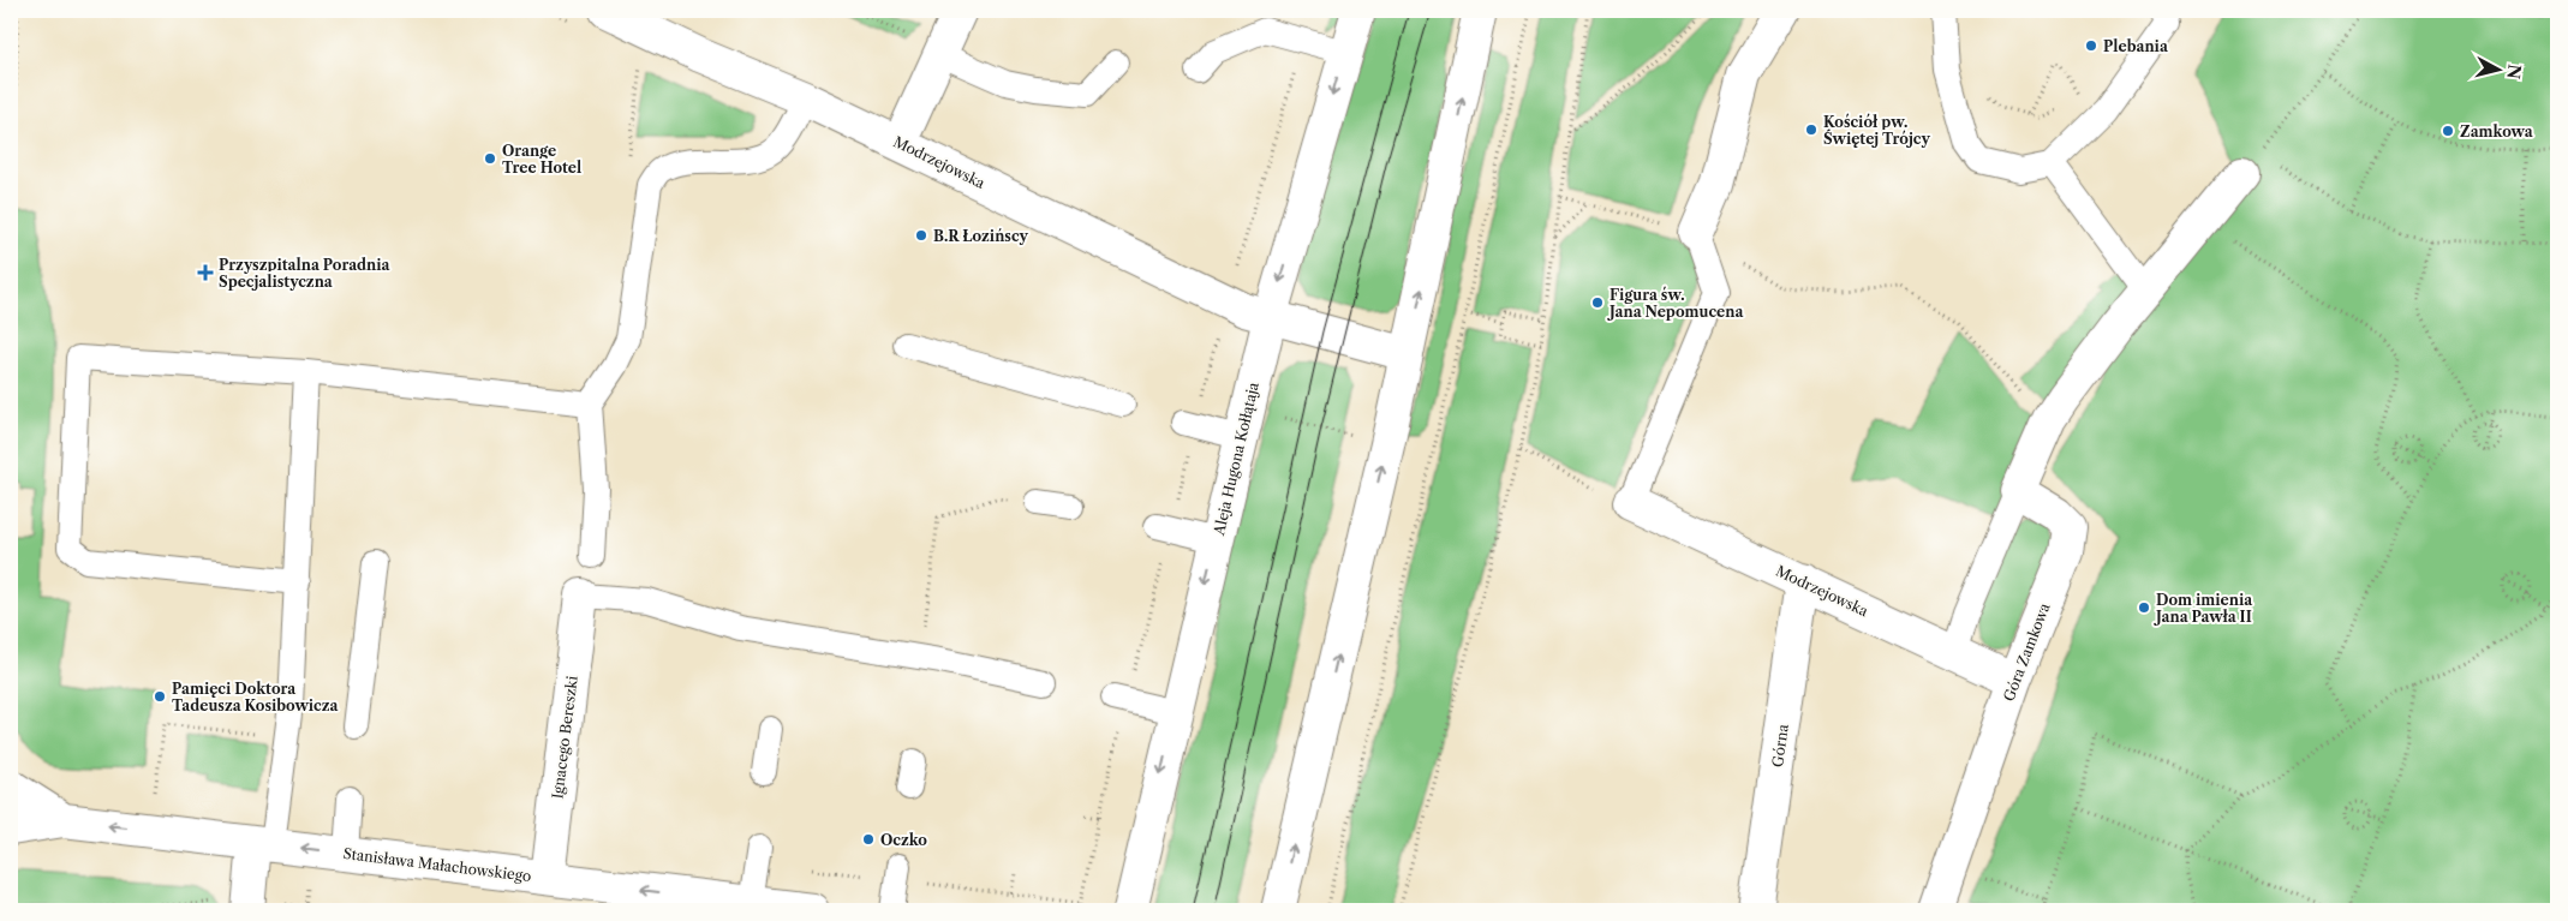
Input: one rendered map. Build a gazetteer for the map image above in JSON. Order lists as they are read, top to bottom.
{
  "streets": {
    "street": [
      "Modrzejowska",
      "Aleja Hugona Kołłątaja",
      "Góra Zamkowa",
      "Ignacego Bereszki",
      "Górna",
      "Stanisława Małachowskiego"
    ]
  },
  "crossings": [
    ["Modrzejowska", "Aleja Hugona Kołłątaja"],
    ["Modrzejowska", "Góra Zamkowa"],
    ["Modrzejowska", "Górna"],
    ["Ignacego Bereszki", "Stanisława Małachowskiego"]
  ],
  "one_way": ["Stanisława Małachowskiego"],
  "places": {
    "other": [
      "Plebania",
      "Kościół pw. Świętej Trójcy",
      "Zamkowa",
      "Orange Tree Hotel",
      "B.R Łozińscy",
      "Figura św. Jana Nepomucena",
      "Dom imienia Jana Pawła II",
      "Pamięci Doktora Tadeusza Kosibowicza",
      "Oczko"
    ],
    "health": ["Przyszpitalna Poradnia Specjalistyczna"]
  },
  "north": "right"
}
